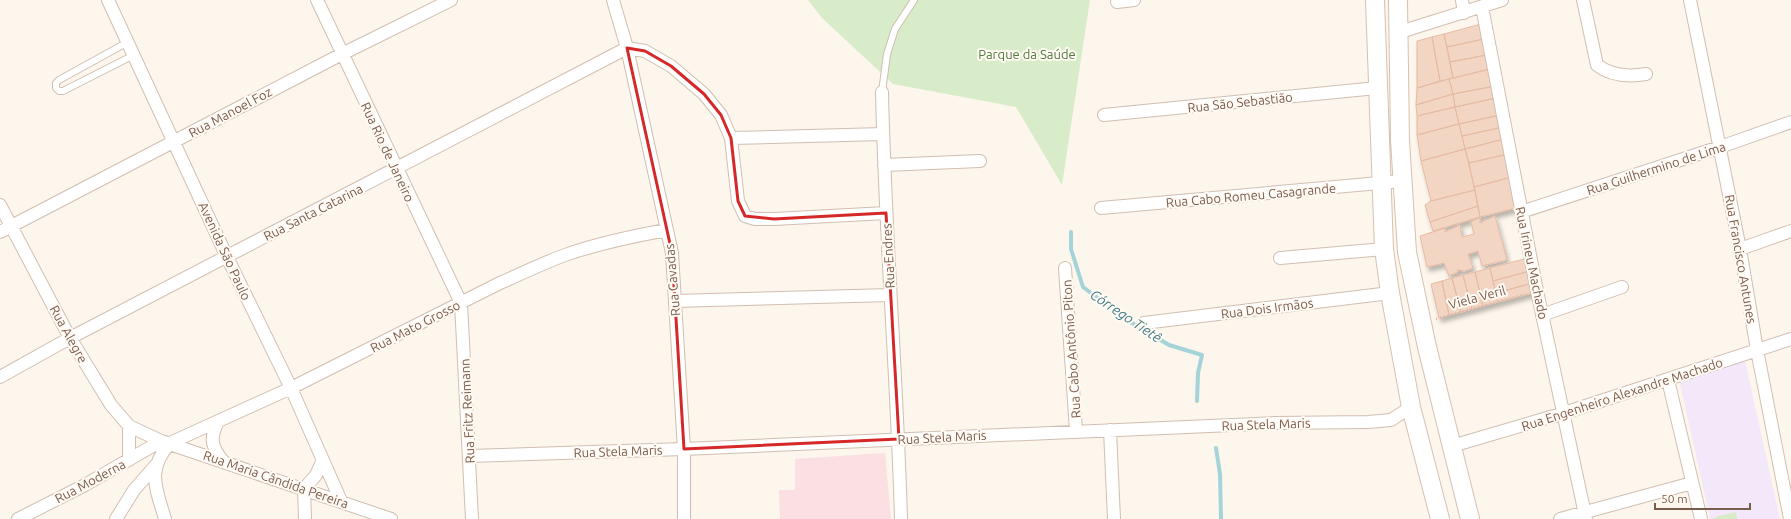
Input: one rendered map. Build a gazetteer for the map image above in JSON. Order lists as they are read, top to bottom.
{
  "streets": {
    "street": [
      "Rua São Sebastião",
      "Rua Manoel Foz",
      "Rua Rio de Janeiro",
      "Rua Guilhermino de Lima",
      "Rua Cabo Romeu Casagrande",
      "Rua Santa Catarina",
      "Avenida São Paulo",
      "Rua Endres",
      "Rua Francisco Antunes",
      "Rua Irineu Machado",
      "Rua Cavadas",
      "Rua Dois Irmãos",
      "Rua Mato Grosso",
      "Rua Alegre",
      "Rua Cabo Antônio Piton",
      "Rua Engenheiro Alexandre Machado",
      "Rua Fritz Reimann",
      "Rua Stela Maris",
      "Rua Maria Cândida Pereira",
      "Rua Moderna"
    ],
    "path": ["Viela Veril"]
  },
  "crossings": [
    ["Rua Manoel Foz", "Rua Rio de Janeiro"],
    ["Rua Manoel Foz", "Avenida São Paulo"],
    ["Rua Manoel Foz", "Rua Alegre"],
    ["Rua Rio de Janeiro", "Rua Santa Catarina"],
    ["Rua Rio de Janeiro", "Rua Mato Grosso"],
    ["Rua Rio de Janeiro", "Rua Fritz Reimann"],
    ["Rua Guilhermino de Lima", "Rua Francisco Antunes"],
    ["Rua Guilhermino de Lima", "Rua Irineu Machado"],
    ["Rua Santa Catarina", "Avenida São Paulo"],
    ["Rua Santa Catarina", "Rua Cavadas"],
    ["Rua Santa Catarina", "Rua Alegre"],
    ["Avenida São Paulo", "Rua Mato Grosso"],
    ["Avenida São Paulo", "Rua Maria Cândida Pereira"],
    ["Rua Endres", "Rua Stela Maris"],
    ["Rua Francisco Antunes", "Rua Engenheiro Alexandre Machado"],
    ["Rua Irineu Machado", "Viela Veril"],
    ["Rua Irineu Machado", "Rua Engenheiro Alexandre Machado"],
    ["Rua Cavadas", "Rua Mato Grosso"],
    ["Rua Cavadas", "Rua Stela Maris"],
    ["Rua Mato Grosso", "Rua Alegre"],
    ["Rua Mato Grosso", "Rua Fritz Reimann"],
    ["Rua Mato Grosso", "Rua Maria Cândida Pereira"],
    ["Rua Mato Grosso", "Rua Moderna"],
    ["Rua Alegre", "Rua Maria Cândida Pereira"],
    ["Rua Alegre", "Rua Moderna"],
    ["Rua Cabo Antônio Piton", "Rua Stela Maris"],
    ["Rua Fritz Reimann", "Rua Stela Maris"],
    ["Rua Maria Cândida Pereira", "Rua Moderna"]
  ],
  "water": ["Córrego Tietê"],
  "parks": ["Parque da Saúde"],
  "scale_bar": "50 m"
}
